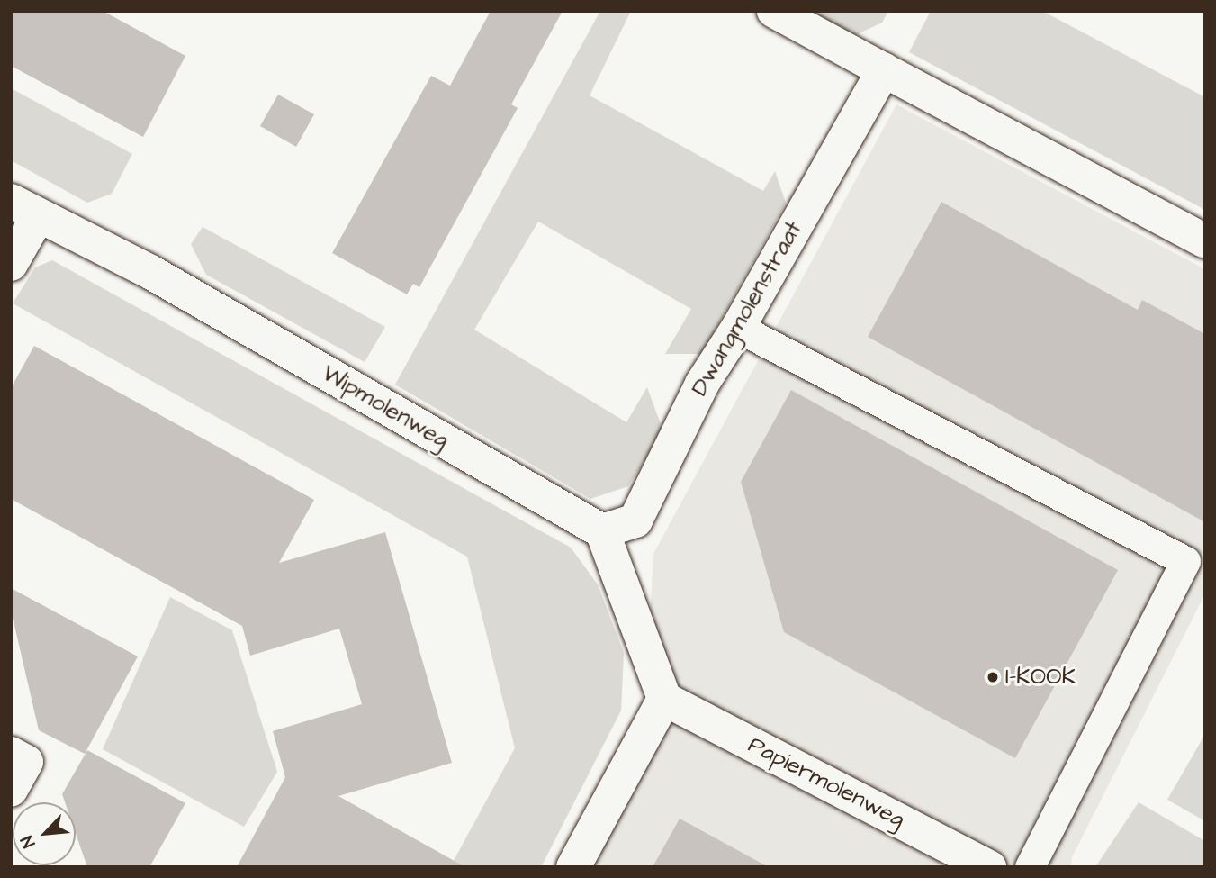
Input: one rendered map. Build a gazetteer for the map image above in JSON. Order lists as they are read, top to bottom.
{
  "streets": {
    "street": ["Dwangmolenstraat", "Wipmolenweg", "Papiermolenweg"]
  },
  "crossings": [
    ["Dwangmolenstraat", "Wipmolenweg"]
  ],
  "places": ["I-KOOK"],
  "north": "bottom left"
}
